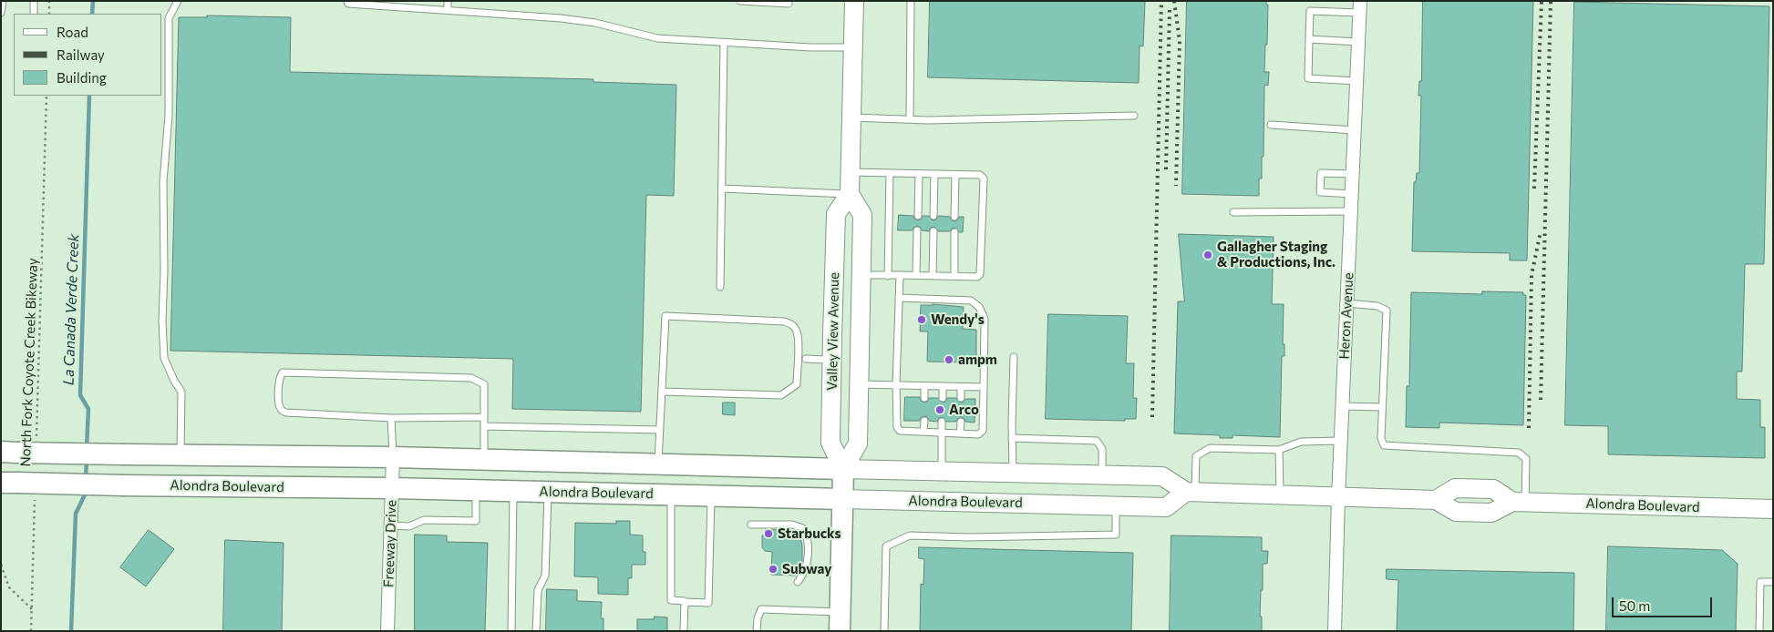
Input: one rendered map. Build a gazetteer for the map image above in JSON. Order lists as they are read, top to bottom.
{
  "streets": {
    "main road": ["Valley View Avenue", "Alondra Boulevard"],
    "street": ["Heron Avenue", "Freeway Drive"],
    "path": ["North Fork Coyote Creek Bikeway"]
  },
  "crossings": [
    ["Valley View Avenue", "Alondra Boulevard"],
    ["Alondra Boulevard", "Freeway Drive"]
  ],
  "water": ["La Canada Verde Creek"],
  "places": [
    "Gallagher Staging & Productions, Inc.",
    "Wendy's",
    "ampm",
    "Arco",
    "Starbucks",
    "Subway"
  ],
  "legend": ["Road", "Railway", "Building"],
  "scale_bar": "50 m"
}
